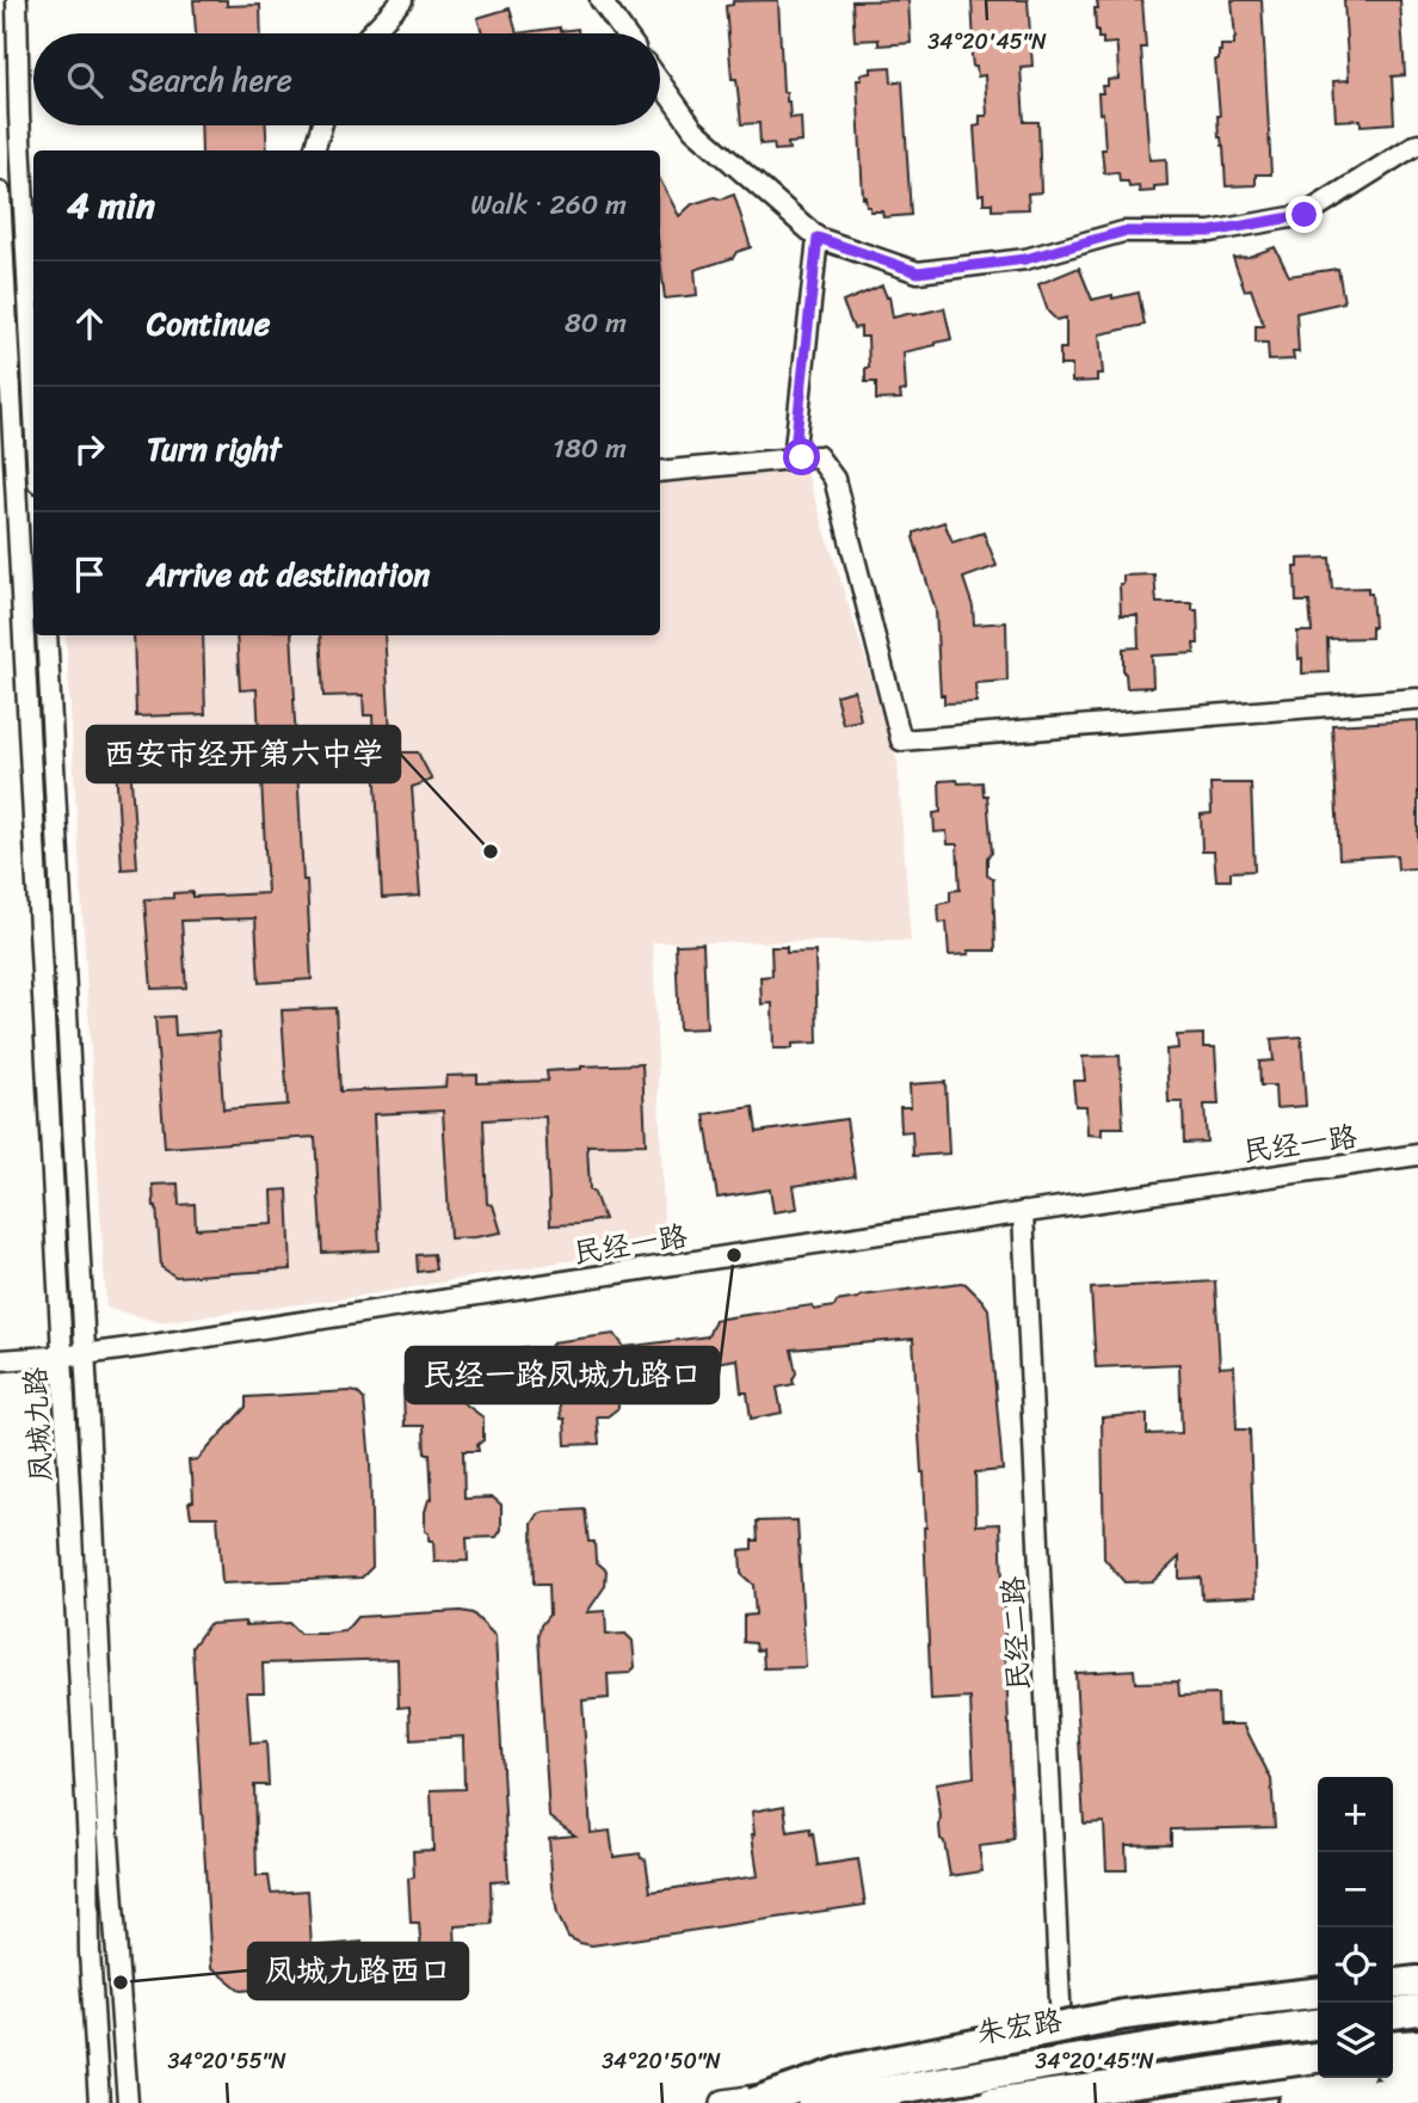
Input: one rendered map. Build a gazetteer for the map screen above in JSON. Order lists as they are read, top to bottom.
{
  "streets": {
    "main road": ["朱宏路"],
    "street": ["民经一路", "凤城九路", "民经二路"]
  },
  "crossings": [
    ["民经一路", "凤城九路"],
    ["民经一路", "民经二路"],
    ["民经二路", "朱宏路"]
  ],
  "places": ["西安市经开第六中学", "民经一路凤城九路口", "凤城九路西口"],
  "page": {
    "search": "Search here",
    "heading": ["4 min", "Walk · 260 m"],
    "list": [
      ["Continue", "80 m"],
      ["Turn right", "180 m"],
      "Arrive at destination"
    ],
    "map_buttons": ["+", "−"]
  },
  "coordinates": ["34°20'45\"N", "34°20'55\"N", "34°20'50\"N"]
}
